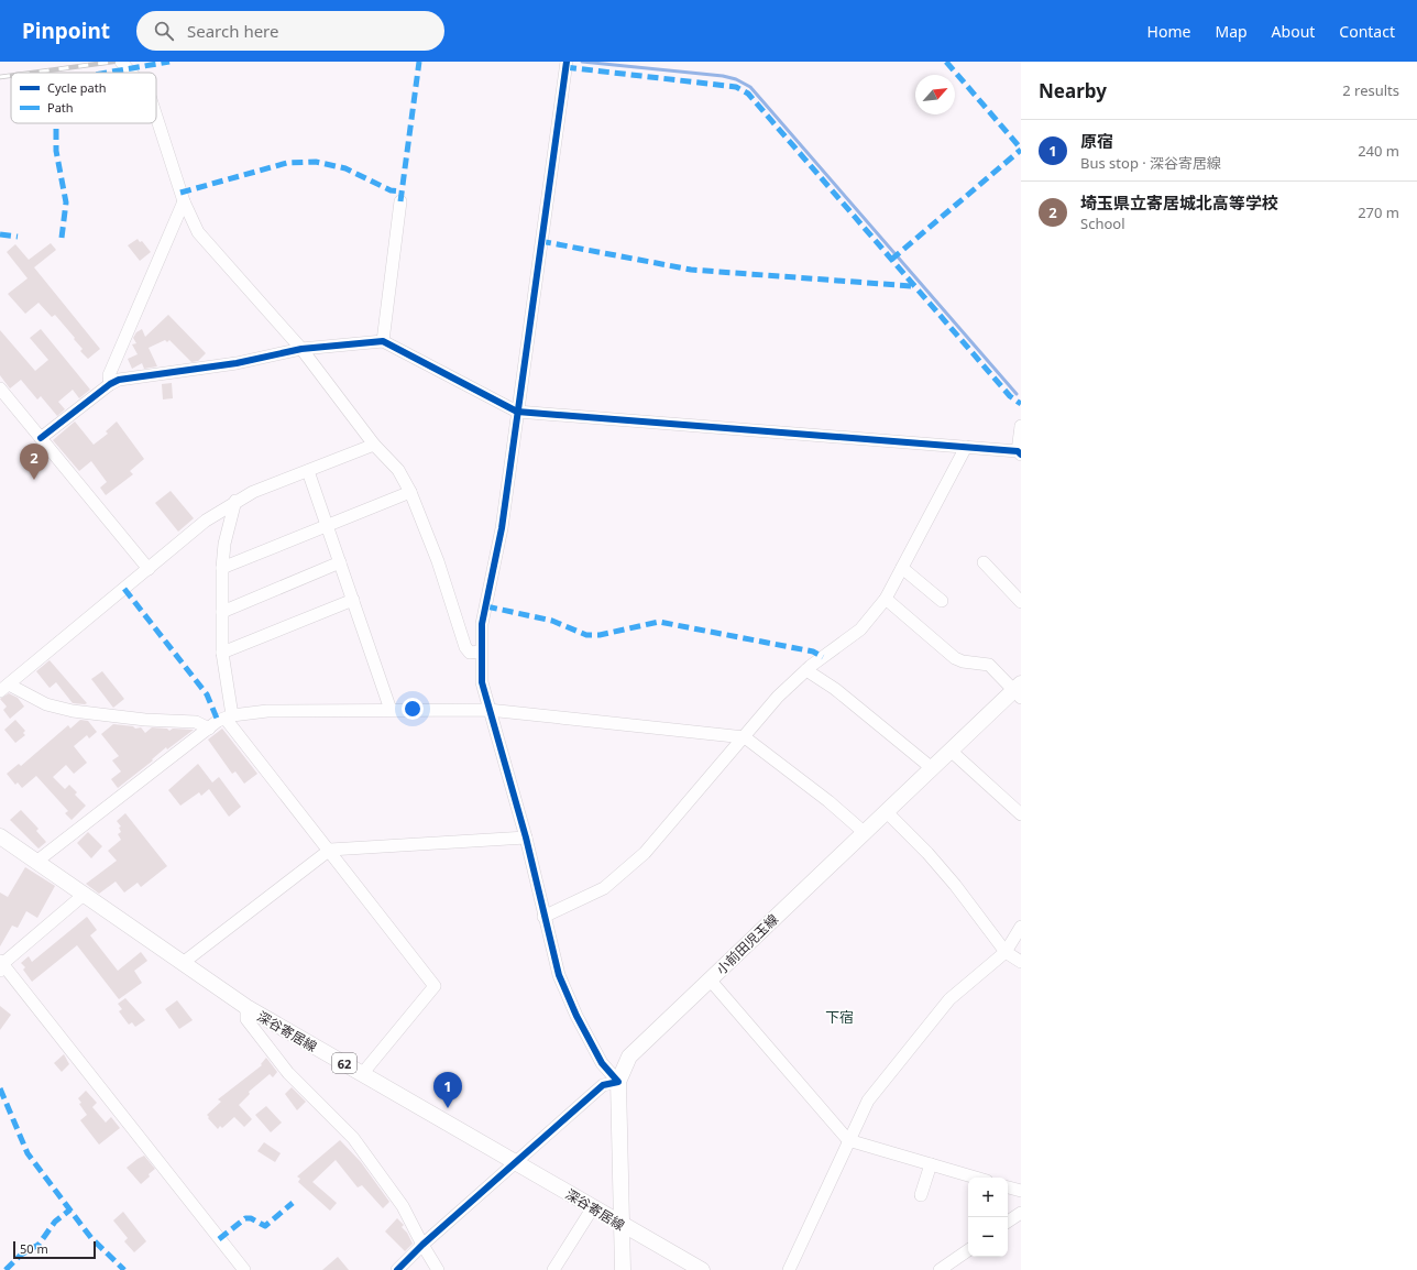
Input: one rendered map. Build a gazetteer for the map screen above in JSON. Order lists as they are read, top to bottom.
{
  "streets": {
    "main road": ["小前田児玉線", "深谷寄居線", "62"]
  },
  "crossings": [
    ["小前田児玉線", "深谷寄居線"]
  ],
  "districts": ["下宿"],
  "legend": ["Cycle path", "Path"],
  "scale_bar": "50 m",
  "north": "top right",
  "page": {
    "header": "Pinpoint",
    "search": "Search here",
    "nav": [
      "Home",
      "Map",
      "About",
      "Contact"
    ],
    "heading": ["Nearby", "2 results"],
    "list": [
      {
        "mark": "1",
        "name": "原宿",
        "note": "Bus stop · 深谷寄居線",
        "value": "240 m"
      },
      {
        "mark": "2",
        "name": "埼玉県立寄居城北高等学校",
        "note": "School",
        "value": "270 m"
      }
    ],
    "pins": ["2", "1"],
    "map_buttons": ["+", "−"],
    "scale": "50 m"
  }
}
